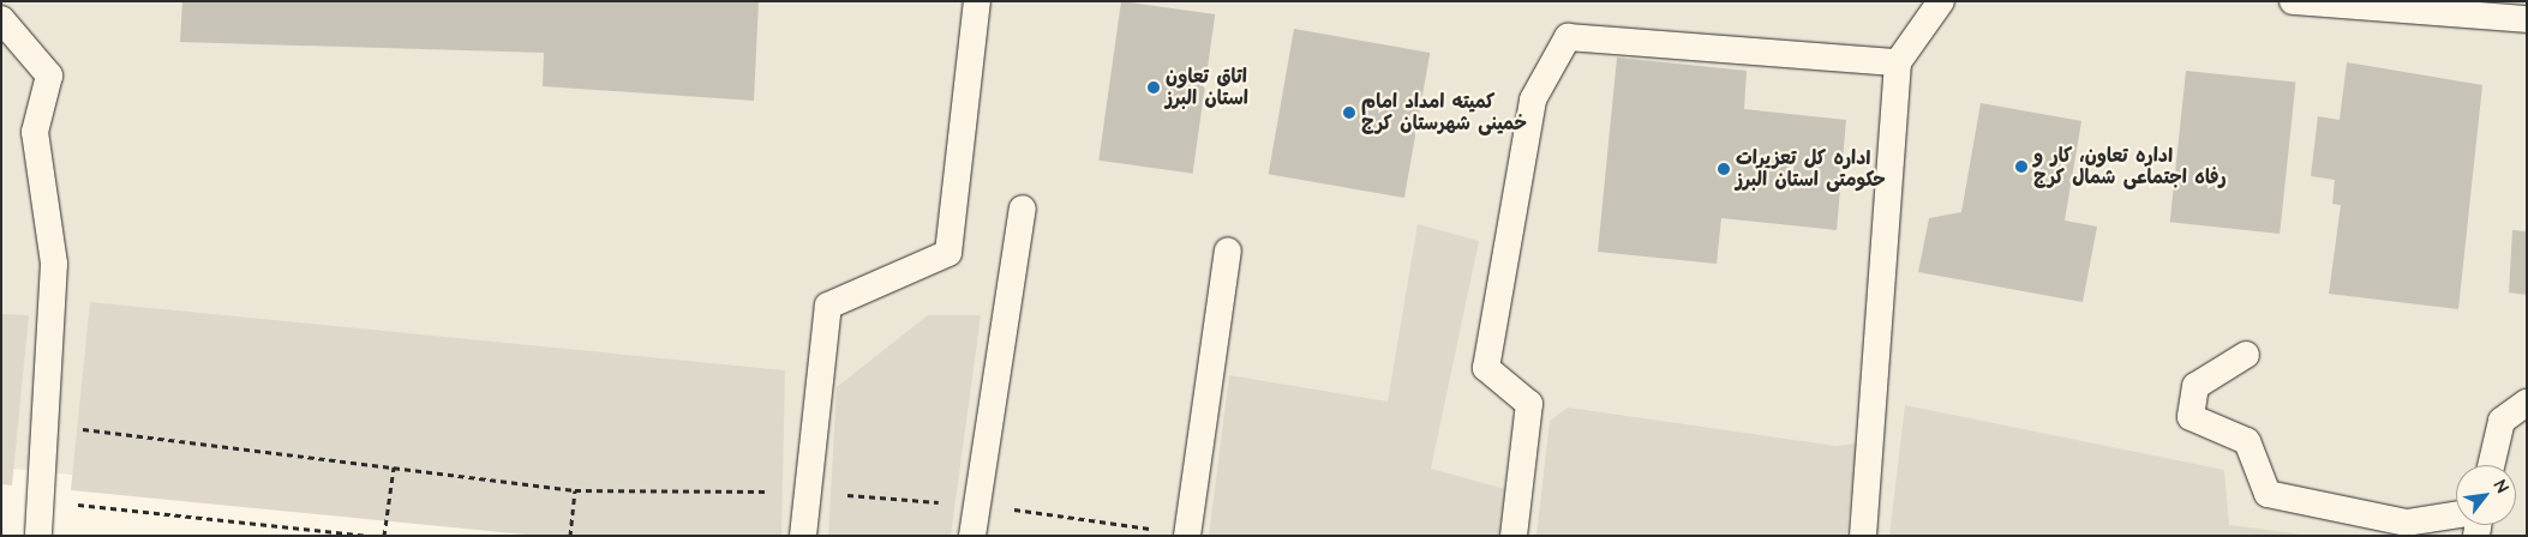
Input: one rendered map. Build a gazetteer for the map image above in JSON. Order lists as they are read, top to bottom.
{
  "places": [
    "اتاق تعاون استان البرز",
    "کمیته امداد امام خمینی شهرستان کرج",
    "اداره تعاون، کار و رفاه اجتماعی شمال کرج",
    "اداره کل تعزیرات حکومتی استان البرز"
  ],
  "north": "top right"
}
